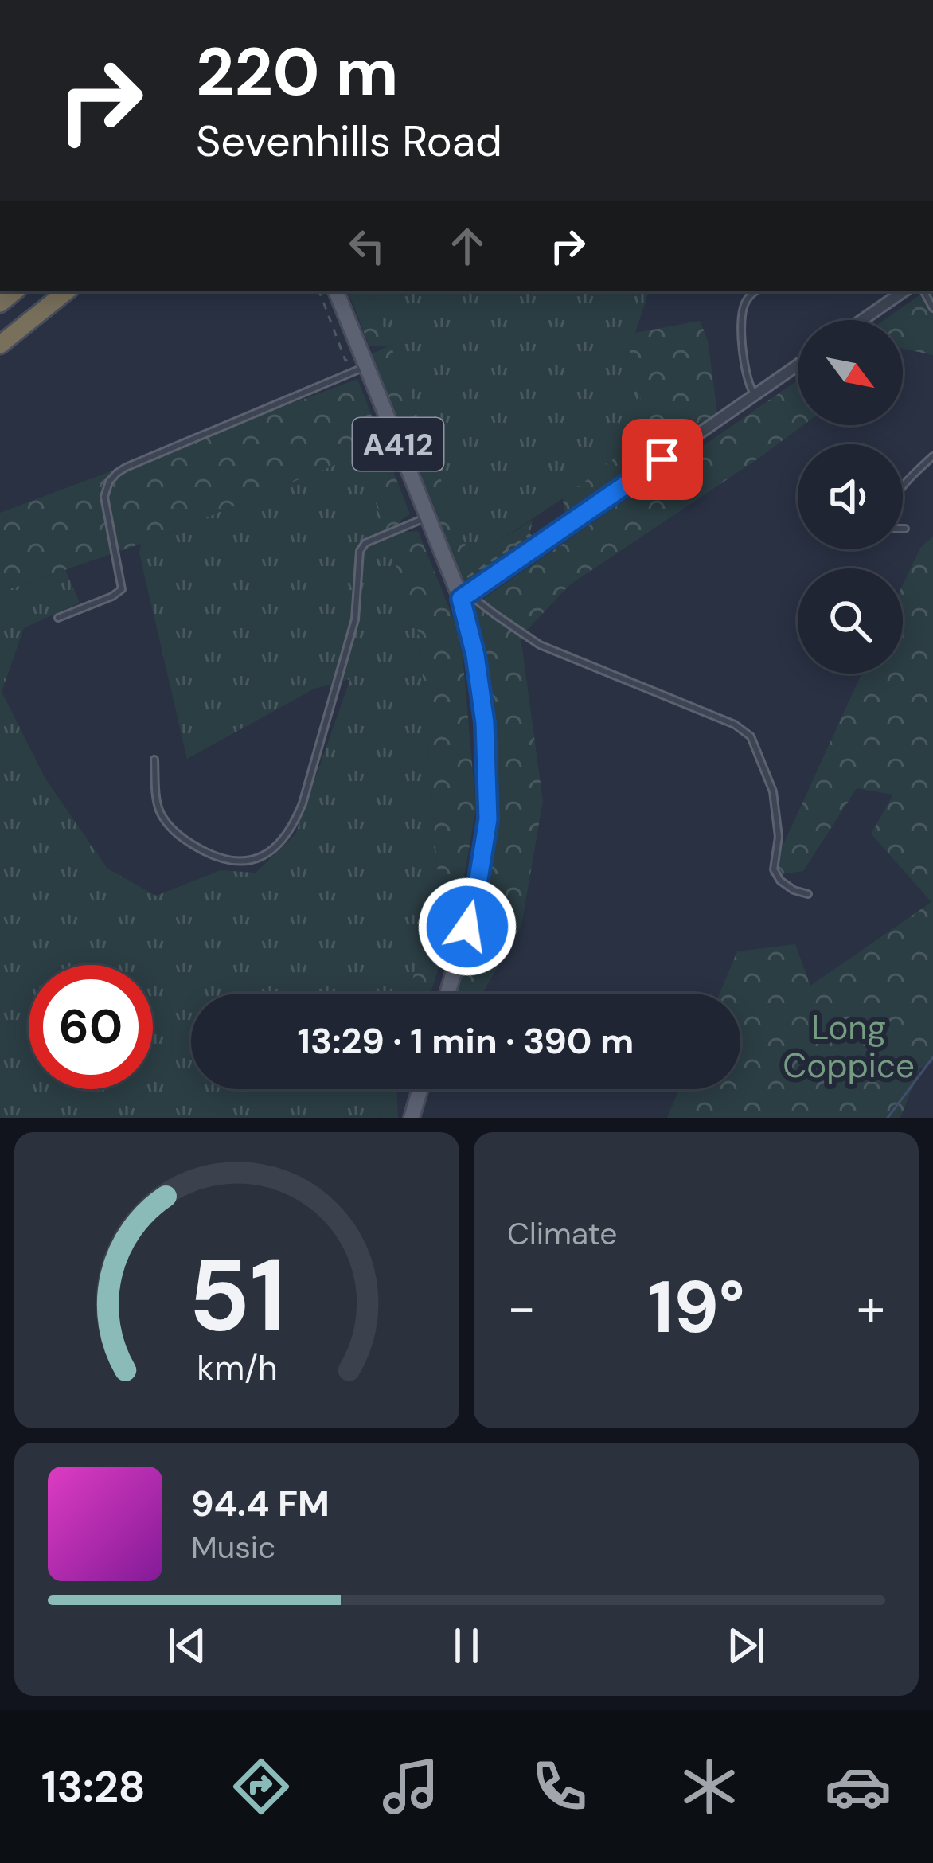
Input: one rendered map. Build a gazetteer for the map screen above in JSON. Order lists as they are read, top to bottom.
{
  "streets": {
    "main road": ["A412"]
  },
  "parks": ["Long Coppice"],
  "north": "bottom right",
  "page": {
    "turn": ["220 m", "Sevenhills Road"],
    "limit": "60",
    "trip": "13:29 · 1 min · 390 m",
    "tile": "Climate",
    "heat": ["−", "19°", "+"],
    "song": ["94.4 FM", "Music"],
    "tabs": "13:28",
    "gauge": ["51", "km/h"]
  }
}
